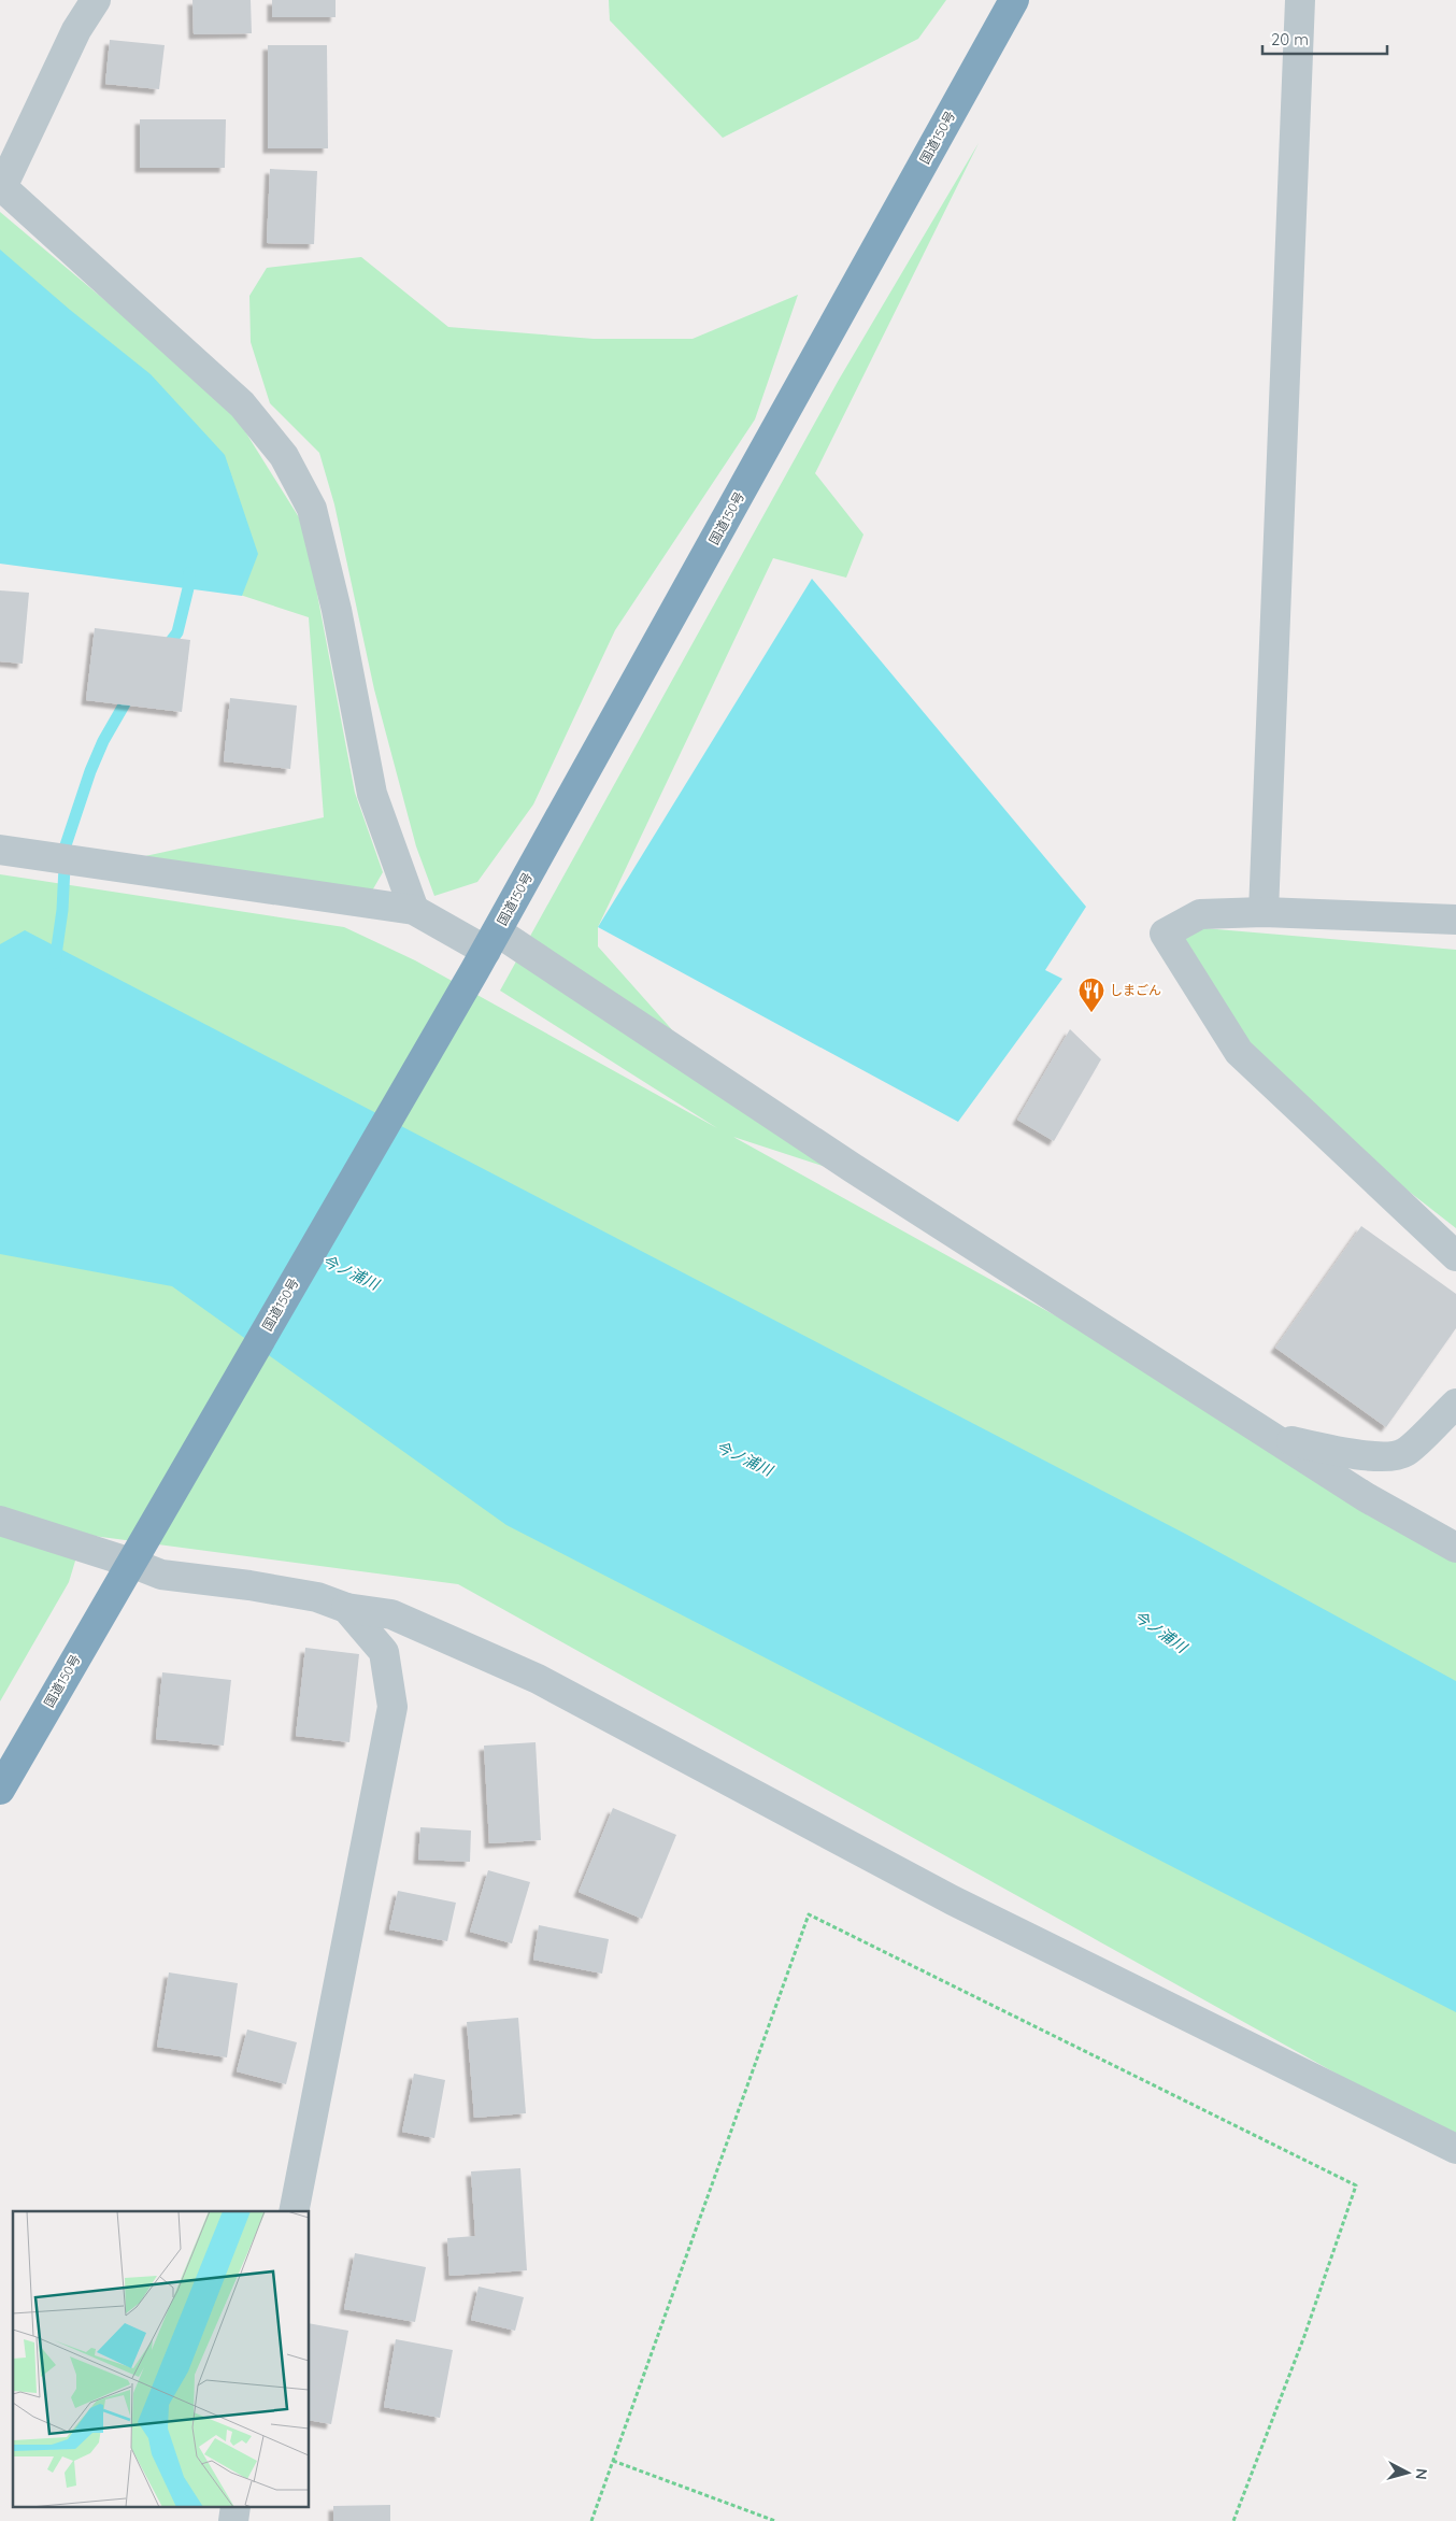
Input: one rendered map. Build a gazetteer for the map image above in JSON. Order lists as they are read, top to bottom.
{
  "streets": {
    "highway": ["国道150号"]
  },
  "water": ["今ノ浦川"],
  "places": {
    "restaurant": ["しまごん"]
  },
  "scale_bar": "20 m",
  "north": "right"
}
